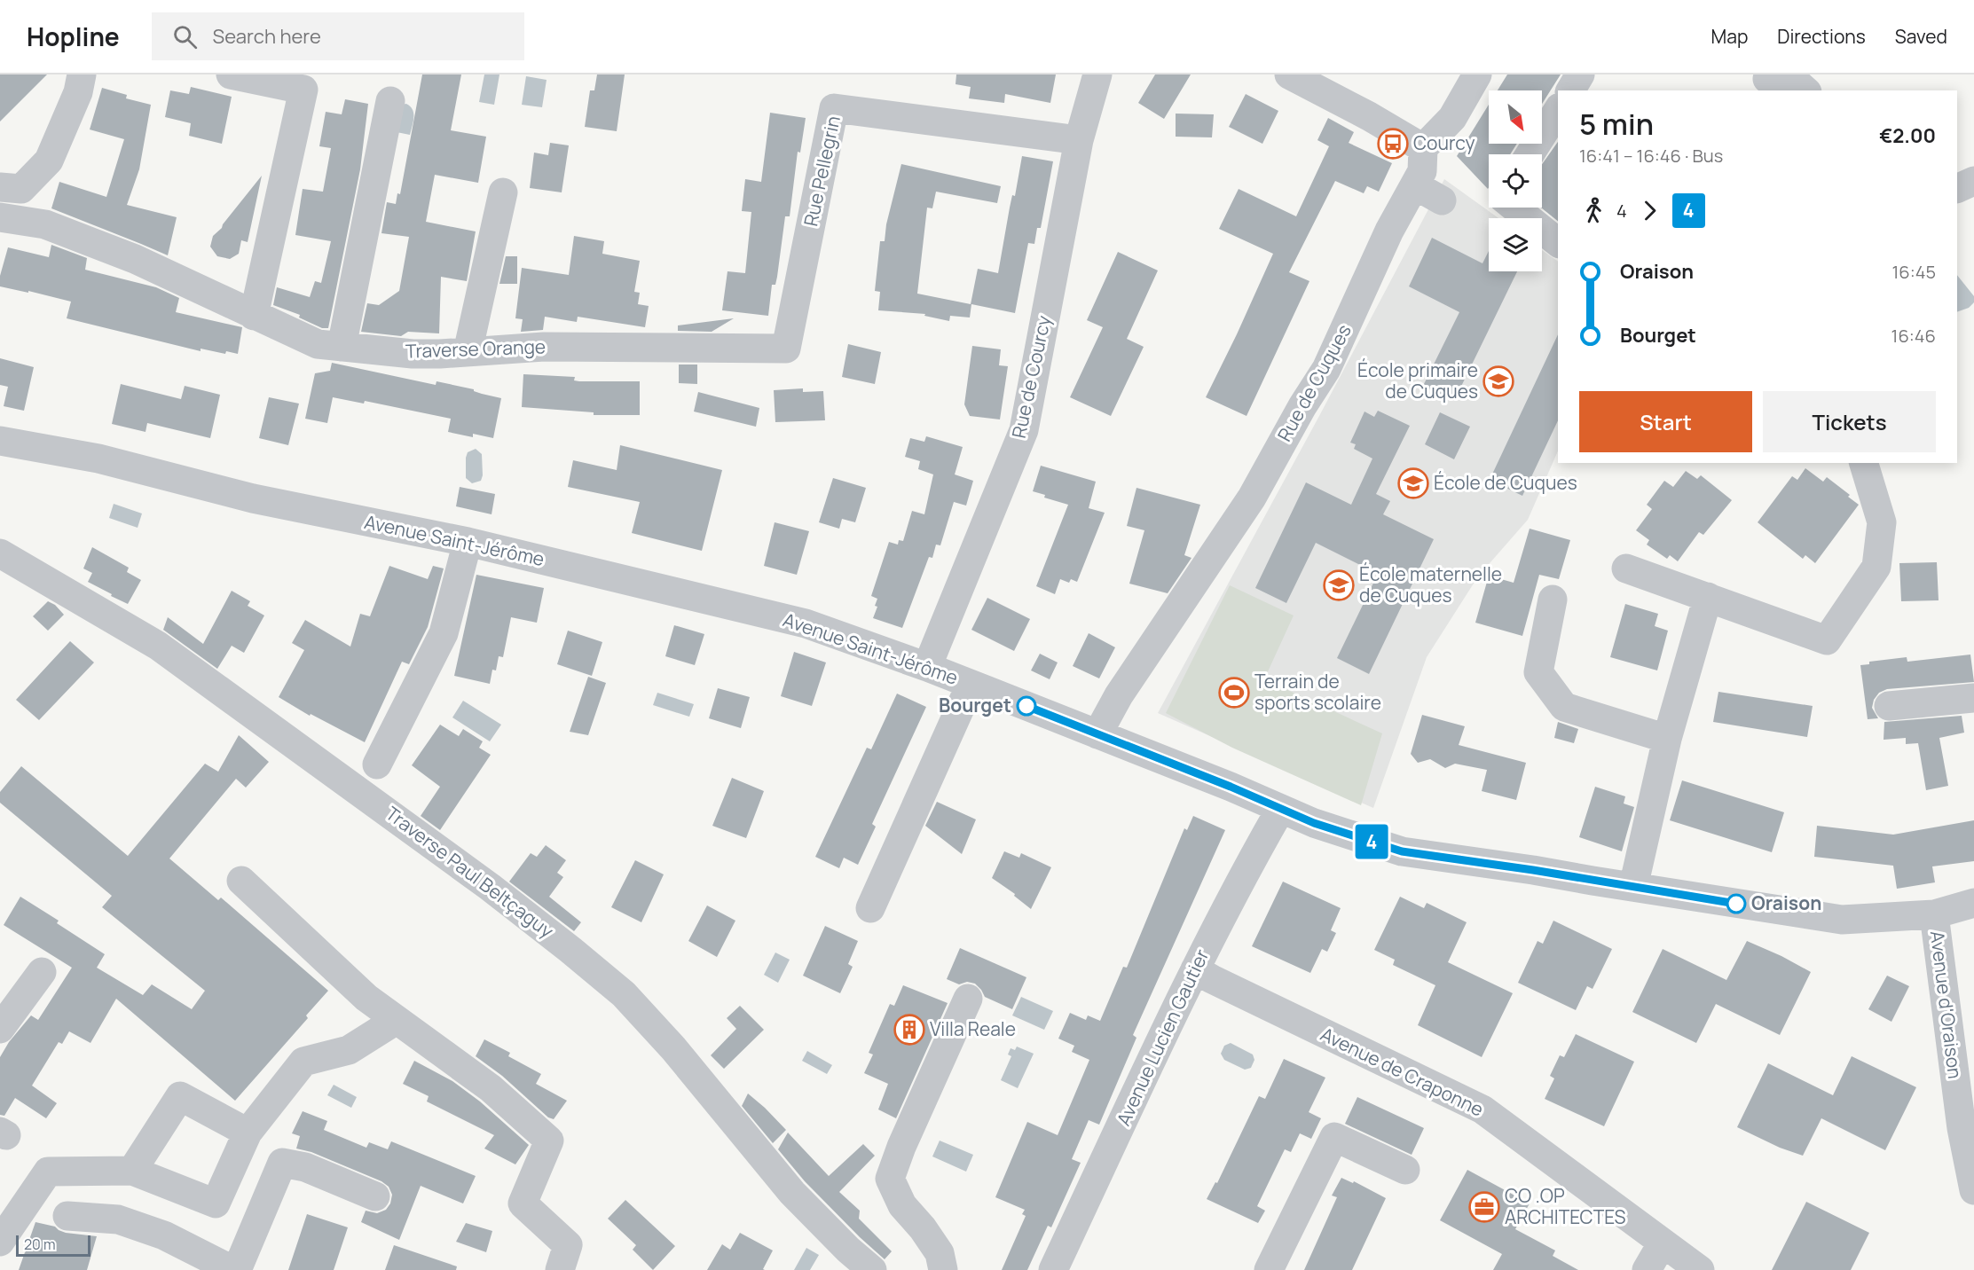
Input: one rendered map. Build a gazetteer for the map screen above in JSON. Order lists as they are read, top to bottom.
{
  "streets": {
    "street": [
      "Rue Pellegrin",
      "Traverse Orange",
      "Rue de Courcy",
      "Rue de Cuques",
      "Avenue Saint-Jérôme",
      "Traverse Paul Beltçaguy",
      "Avenue d'Oraison",
      "Avenue Lucien Gautier",
      "Avenue de Craponne"
    ]
  },
  "crossings": [
    ["Rue Pellegrin", "Traverse Orange"],
    ["Rue Pellegrin", "Rue de Courcy"],
    ["Rue de Courcy", "Avenue Saint-Jérôme"],
    ["Rue de Cuques", "Avenue Saint-Jérôme"],
    ["Avenue Saint-Jérôme", "Avenue d'Oraison"],
    ["Avenue Saint-Jérôme", "Avenue Lucien Gautier"],
    ["Avenue Lucien Gautier", "Avenue de Craponne"]
  ],
  "places": {
    "bus stop": ["Courcy"],
    "school or university": ["École primaire de Cuques", "École de Cuques", "École maternelle de Cuques"],
    "sports": ["Terrain de sports scolaire"],
    "other": ["Bourget", "Oraison"],
    "building": ["Villa Reale"],
    "office": ["CO .OP ARCHITECTES"]
  },
  "lines": ["bus line 4"],
  "scale_bar": "20 m",
  "north": "bottom right",
  "page": {
    "header": "Hopline",
    "search": "Search here",
    "nav": ["Map", "Directions", "Saved"],
    "on_map": "4",
    "heading": ["5 min", "16:41 – 16:46 · Bus", "€2.00"],
    "legs": ["4", "4"],
    "list": [
      {
        "name": "Oraison",
        "value": "16:45"
      },
      {
        "name": "Bourget",
        "value": "16:46"
      }
    ],
    "buttons": ["Start", "Tickets"],
    "scale": "20 m"
  }
}
